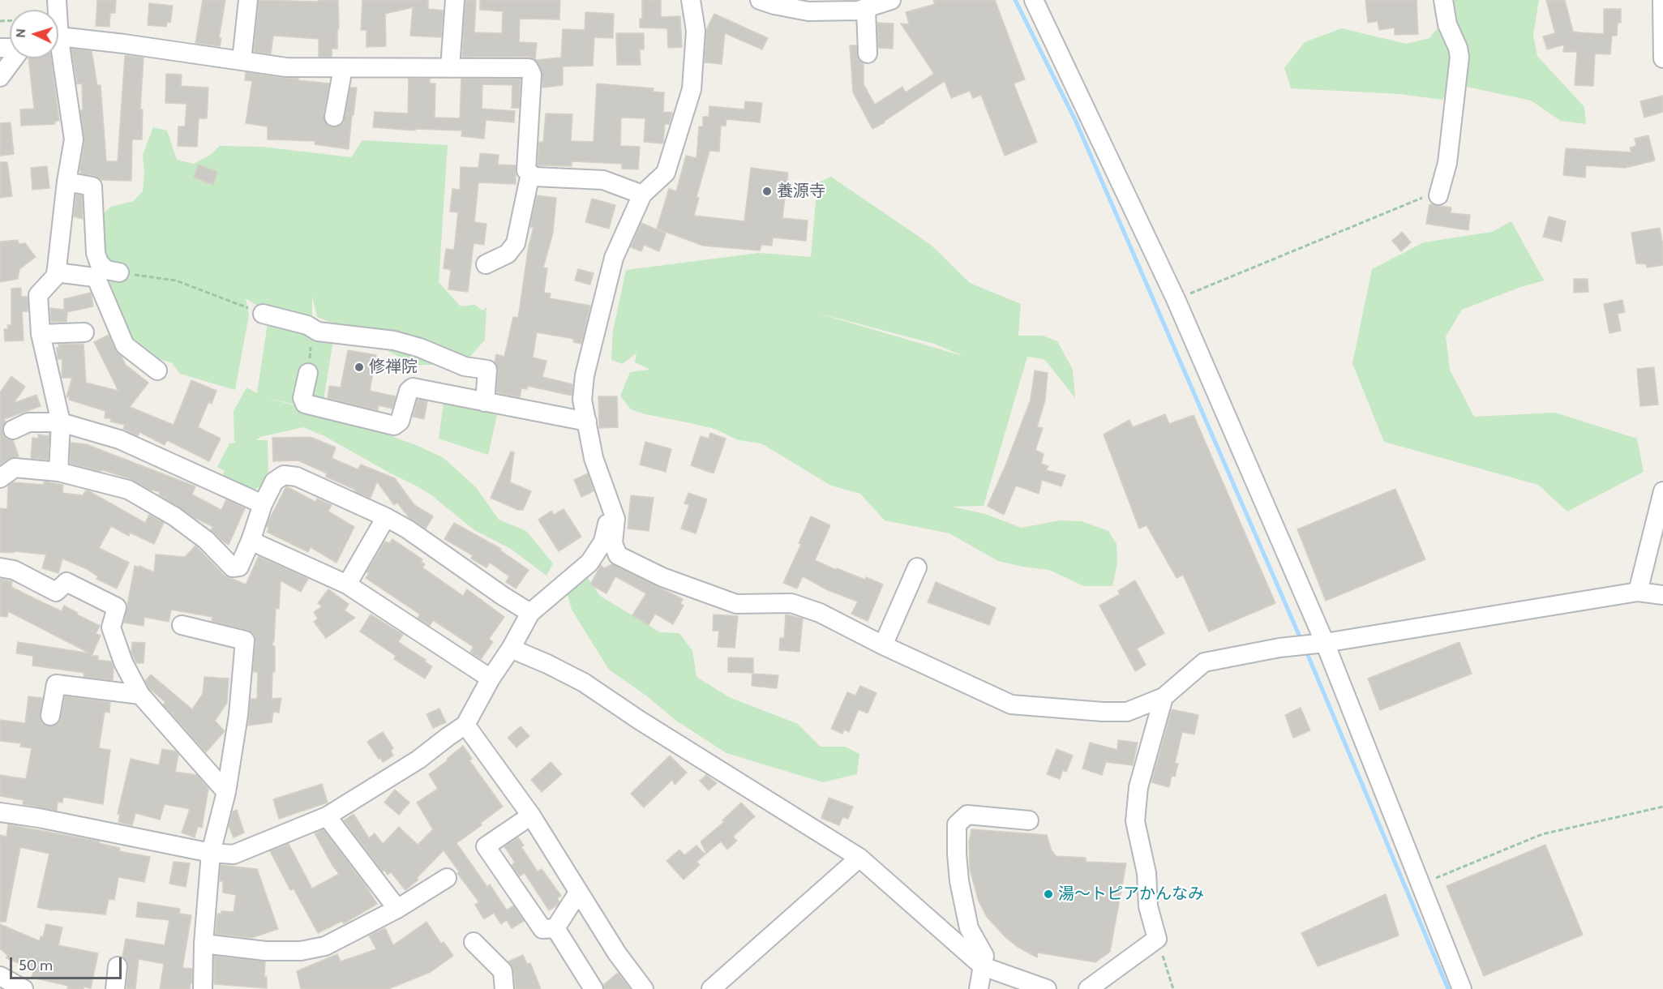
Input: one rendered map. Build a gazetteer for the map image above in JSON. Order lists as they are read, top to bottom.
{
  "places": ["養源寺", "修禅院", "湯～トピアかんなみ"],
  "scale_bar": "50 m",
  "north": "left"
}
